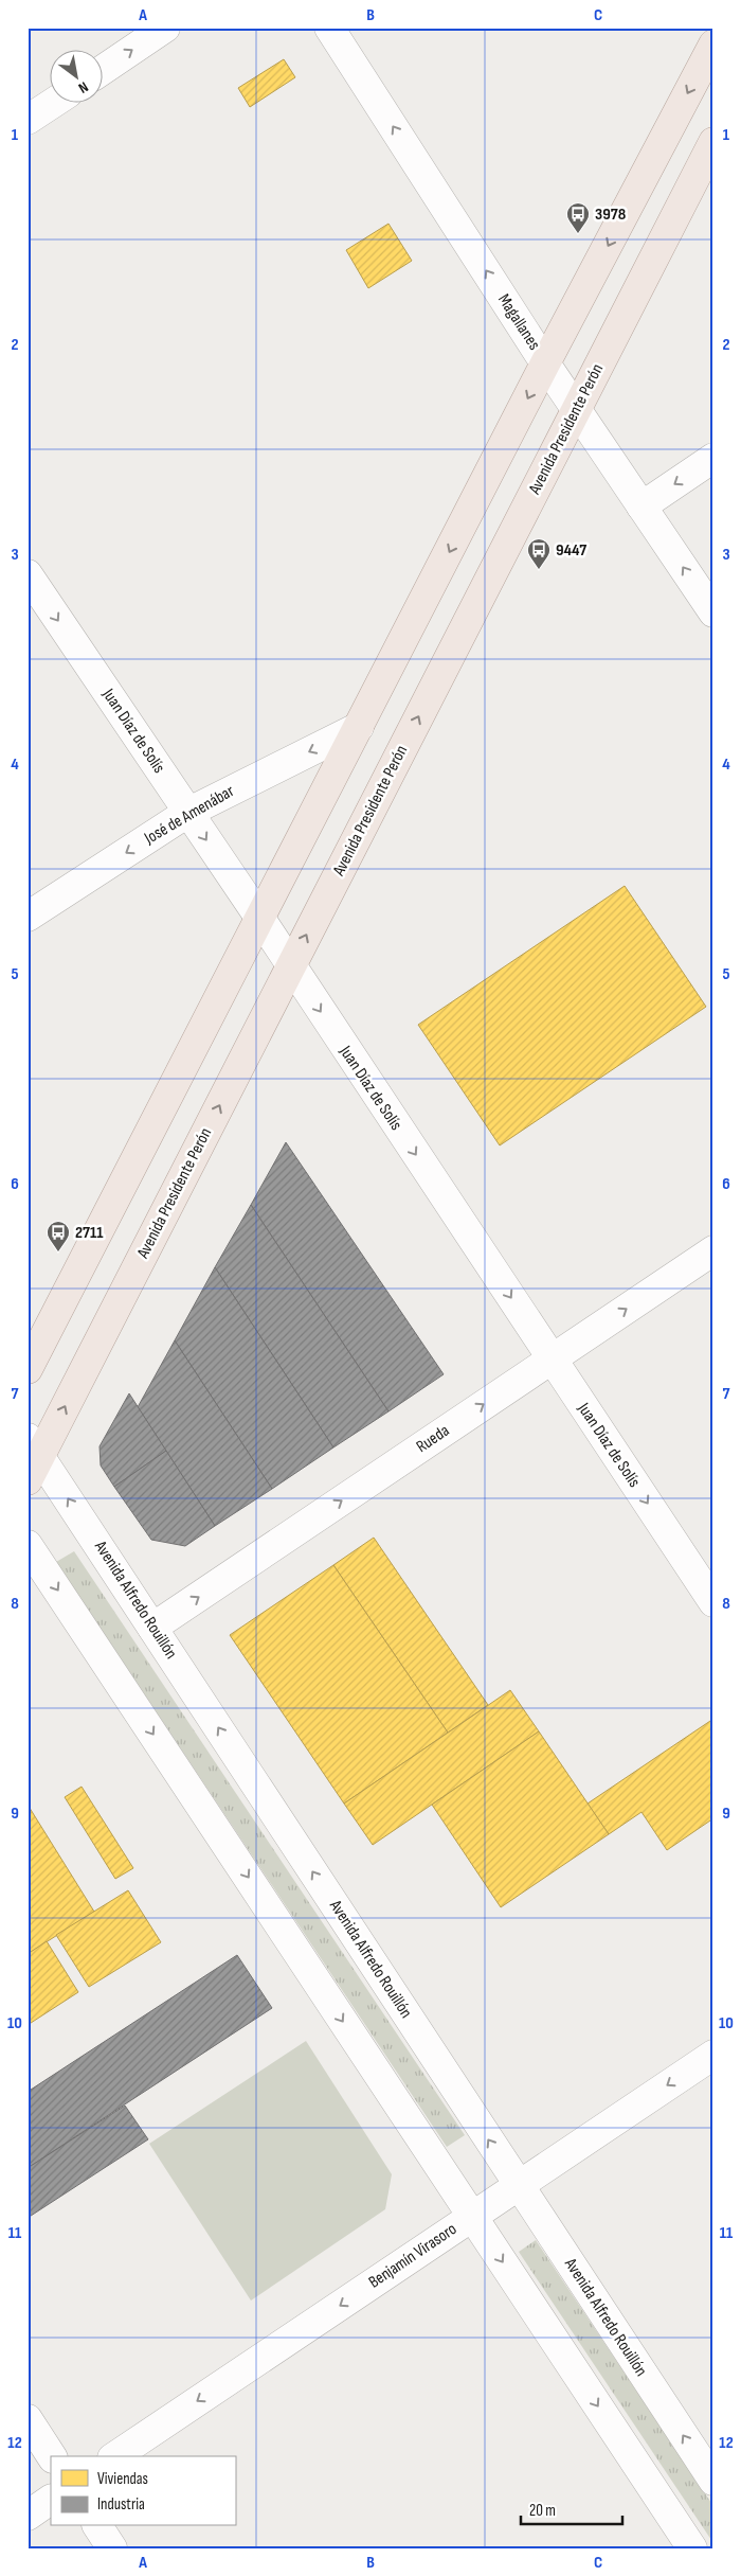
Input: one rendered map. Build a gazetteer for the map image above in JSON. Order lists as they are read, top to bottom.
{
  "streets": {
    "main road": ["Avenida Presidente Perón"],
    "street": [
      "Magallanes",
      "Juan Díaz de Solís",
      "José de Amenábar",
      "Rueda",
      "Avenida Alfredo Rouillón",
      "Benjamín Virasoro"
    ]
  },
  "crossings": [
    ["Magallanes", "Avenida Presidente Perón"],
    ["Avenida Presidente Perón", "Juan Díaz de Solís"],
    ["Avenida Presidente Perón", "Avenida Alfredo Rouillón"],
    ["Juan Díaz de Solís", "José de Amenábar"],
    ["Juan Díaz de Solís", "Rueda"],
    ["Rueda", "Avenida Alfredo Rouillón"],
    ["Avenida Alfredo Rouillón", "Benjamín Virasoro"]
  ],
  "one_way": [
    "Magallanes",
    "Juan Díaz de Solís",
    "José de Amenábar",
    "Rueda",
    "Benjamín Virasoro"
  ],
  "places": {
    "bus stop": ["3978", "9447", "2711"]
  },
  "legend": ["Viviendas", "Industria"],
  "scale_bar": "20 m",
  "north": "bottom right",
  "grid": {
    "columns": ["A", "B", "C"],
    "rows": [
      "1",
      "2",
      "3",
      "4",
      "5",
      "6",
      "7",
      "8",
      "9",
      "10",
      "11",
      "12"
    ]
  }
}
